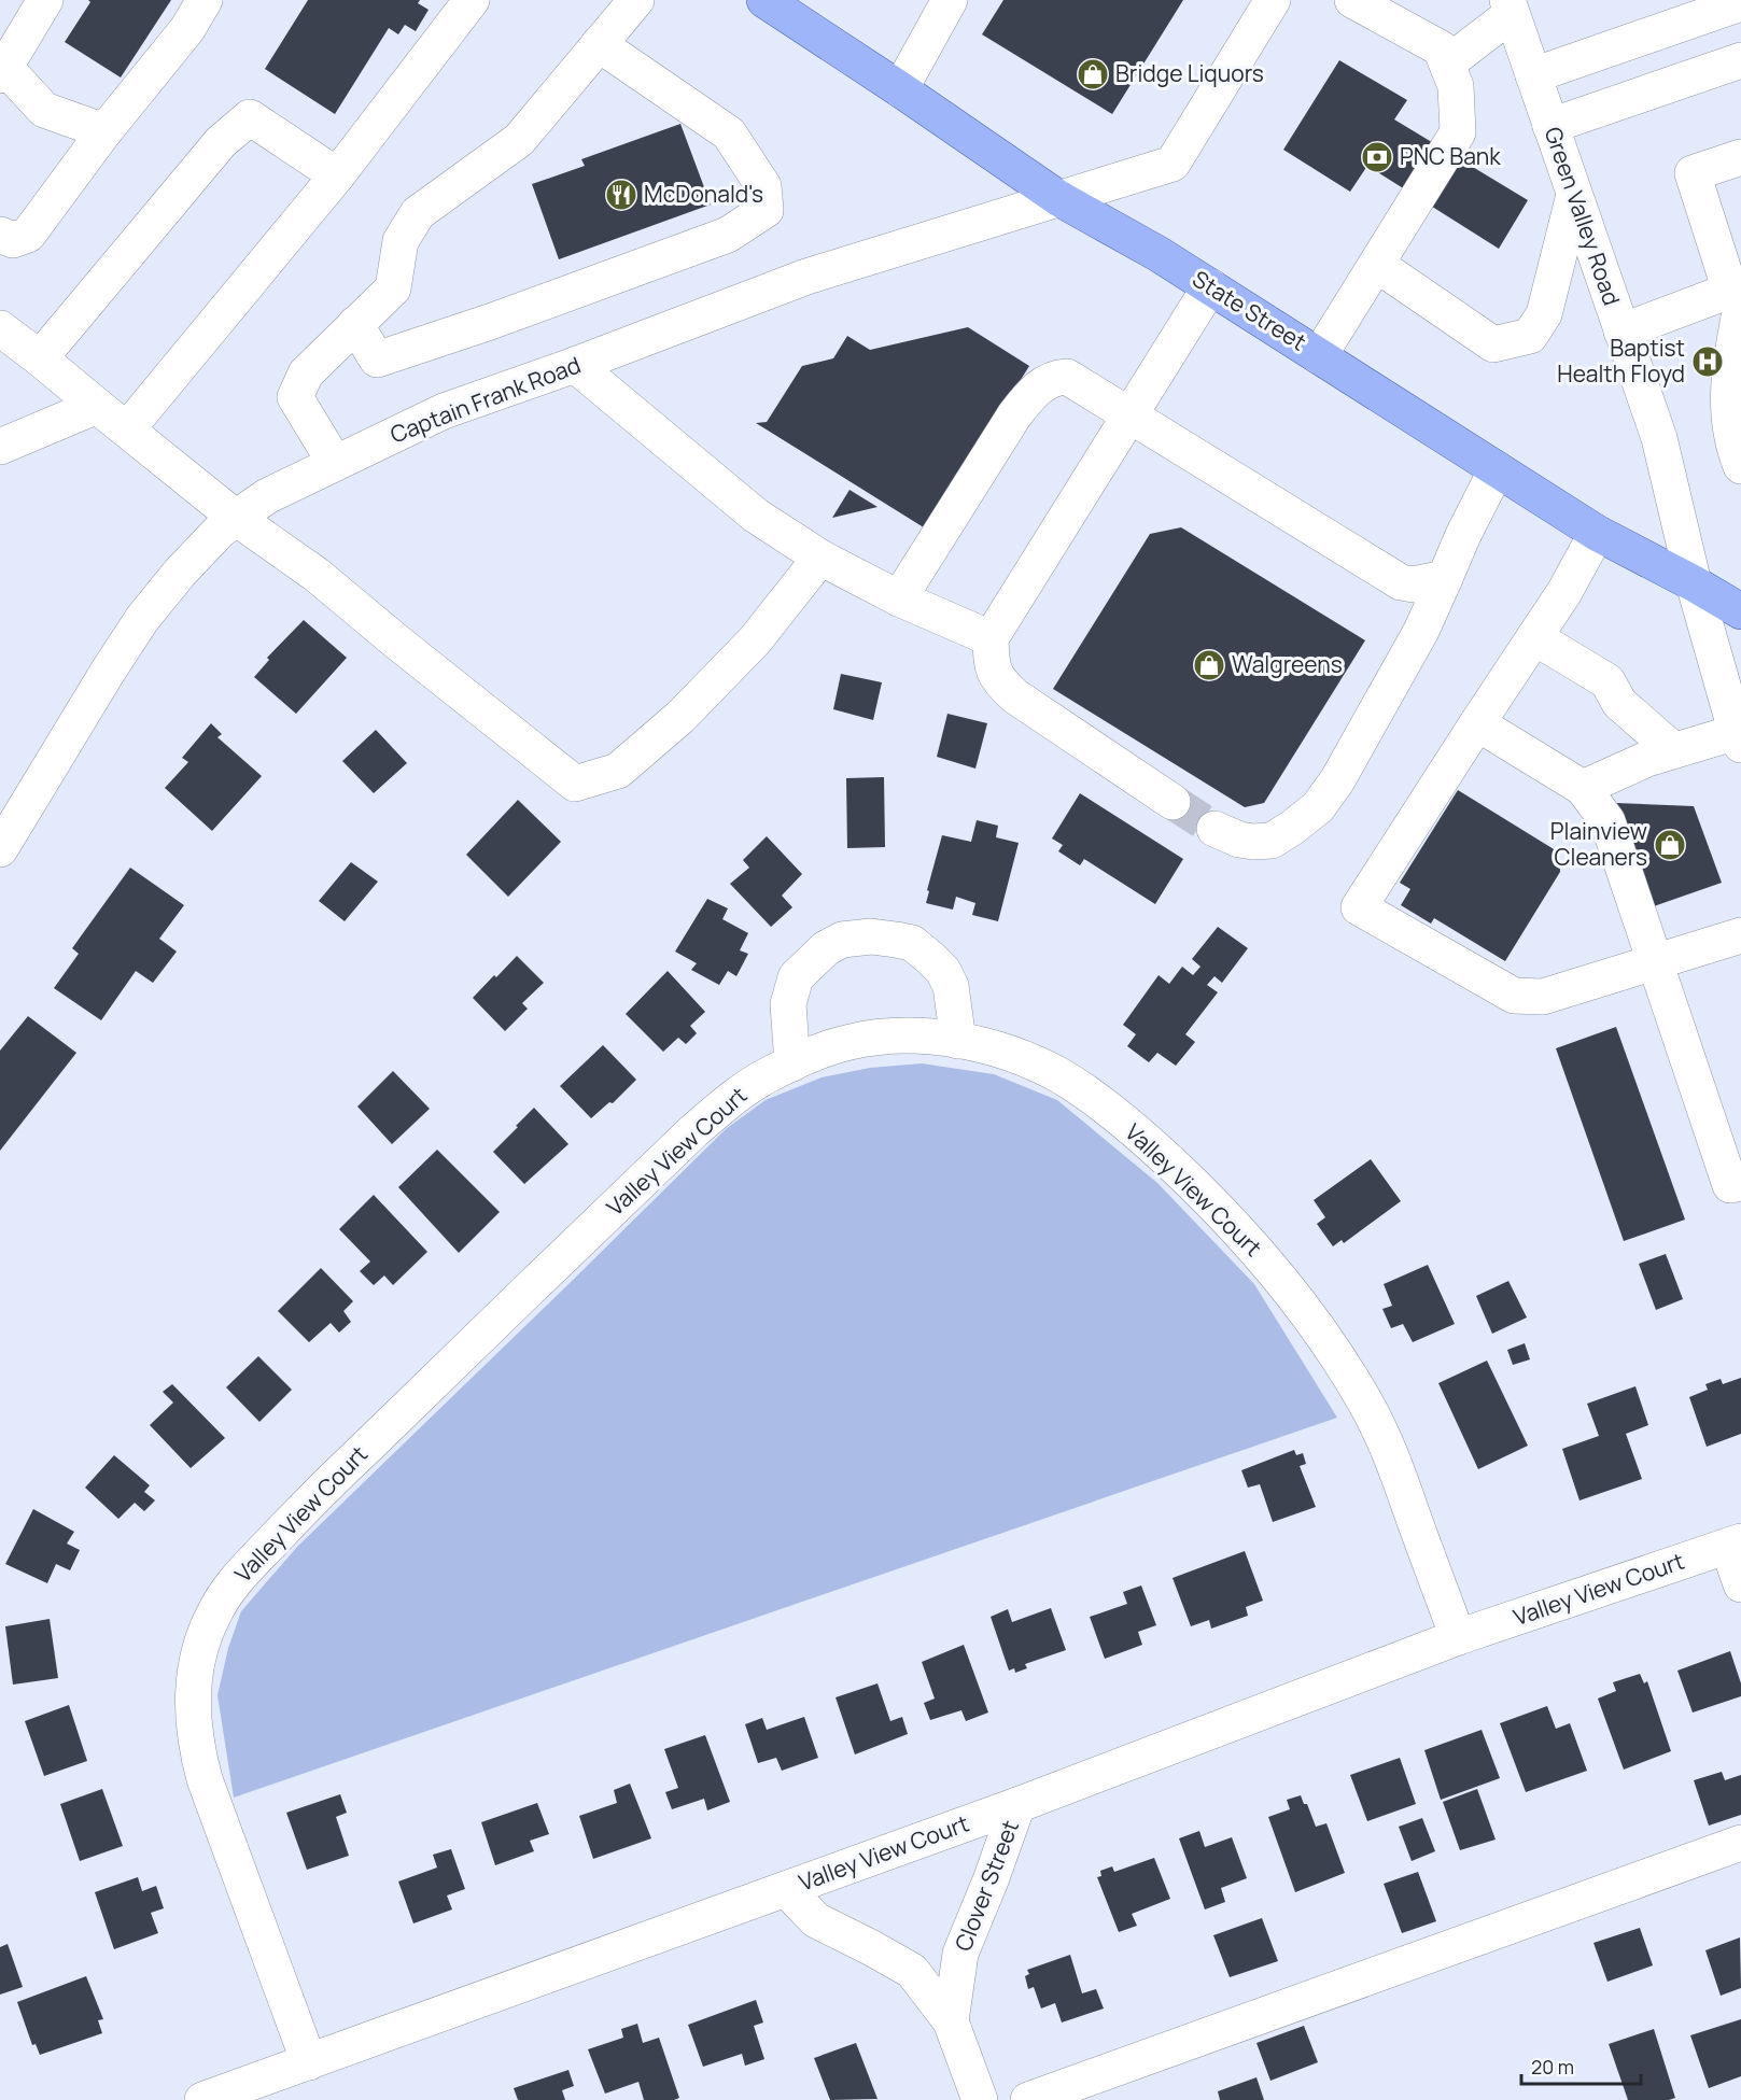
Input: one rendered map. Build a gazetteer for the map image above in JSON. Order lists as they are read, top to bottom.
{
  "streets": {
    "main road": ["State Street"],
    "street": [
      "Green Valley Road",
      "Captain Frank Road",
      "Valley View Court",
      "Clover Street"
    ]
  },
  "crossings": [
    ["Green Valley Road", "State Street"],
    ["State Street", "Captain Frank Road"],
    ["Valley View Court", "Clover Street"]
  ],
  "places": {
    "shop": ["Bridge Liquors", "Walgreens", "Plainview Cleaners"],
    "bank": ["PNC Bank"],
    "restaurant": ["McDonald's"],
    "hospital": ["Baptist Health Floyd"]
  },
  "scale_bar": "20 m"
}
